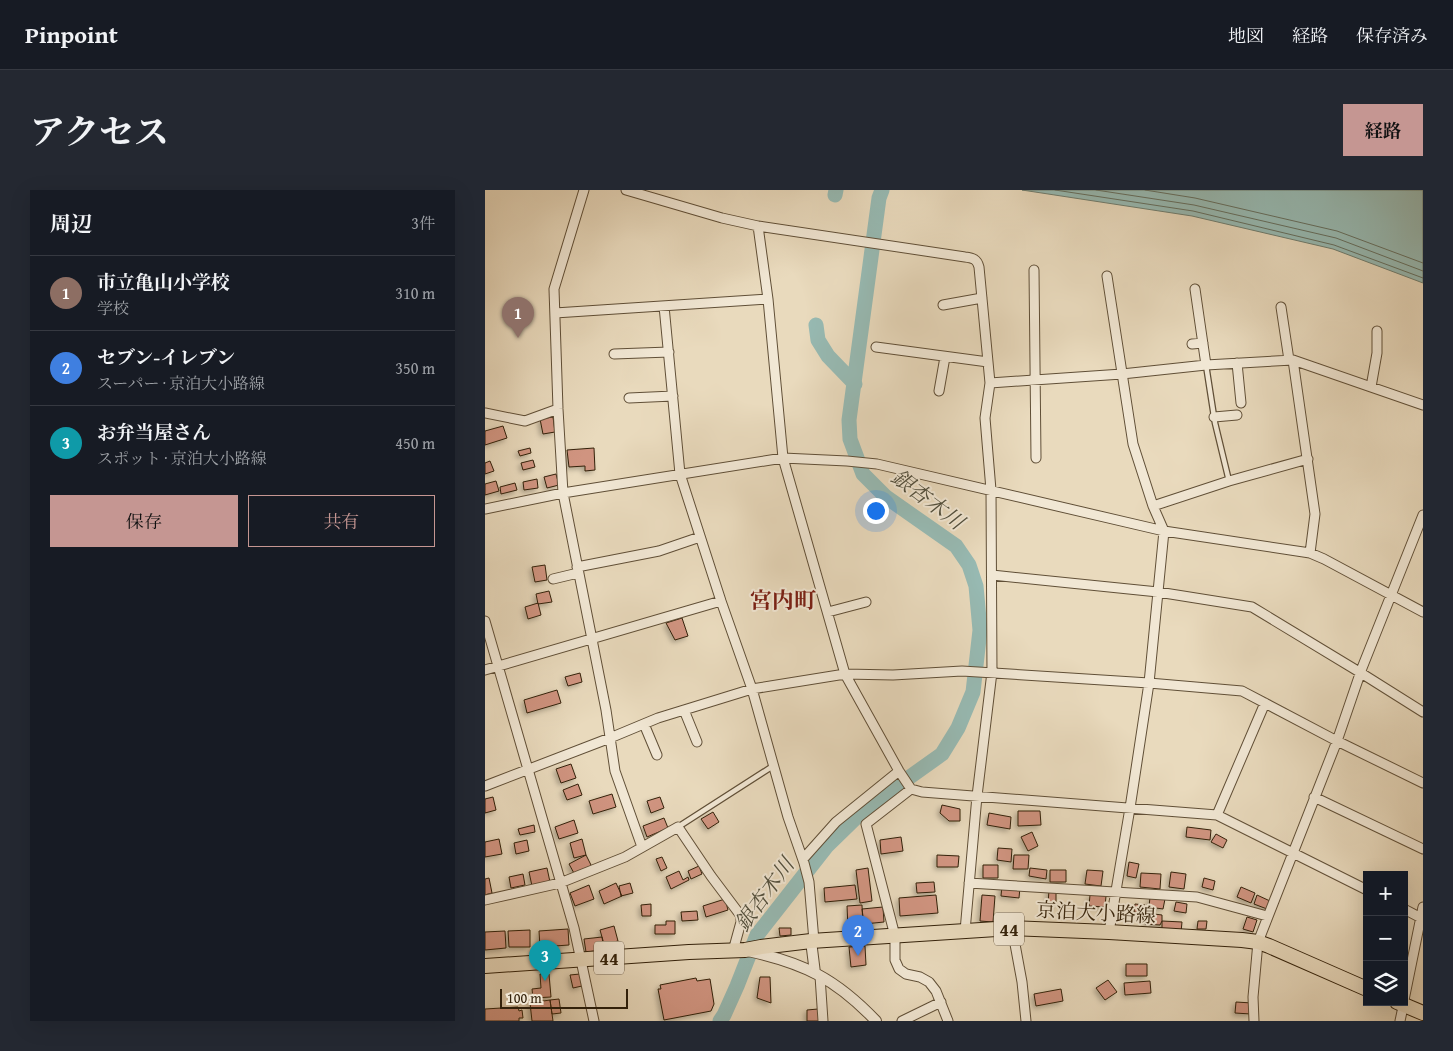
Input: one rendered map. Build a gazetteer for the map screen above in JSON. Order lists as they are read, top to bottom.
{
  "streets": {
    "main road": ["京泊大小路線", "44"]
  },
  "districts": ["宮内町"],
  "water": ["銀杏木川"],
  "scale_bar": "100 m",
  "page": {
    "header": "Pinpoint",
    "nav": ["地図", "経路", "保存済み"],
    "title": "アクセス",
    "buttons": [
      "経路",
      ["保存", "共有"]
    ],
    "heading": ["周辺", "3件"],
    "list": [
      {
        "mark": "1",
        "name": "市立亀山小学校",
        "note": "学校",
        "value": "310 m"
      },
      {
        "mark": "2",
        "name": "セブン-イレブン",
        "note": "スーパー · 京泊大小路線",
        "value": "350 m"
      },
      {
        "mark": "3",
        "name": "お弁当屋さん",
        "note": "スポット · 京泊大小路線",
        "value": "450 m"
      }
    ],
    "pins": ["1", "2", "3"],
    "map_buttons": ["+", "−"],
    "scale": "100 m"
  }
}
